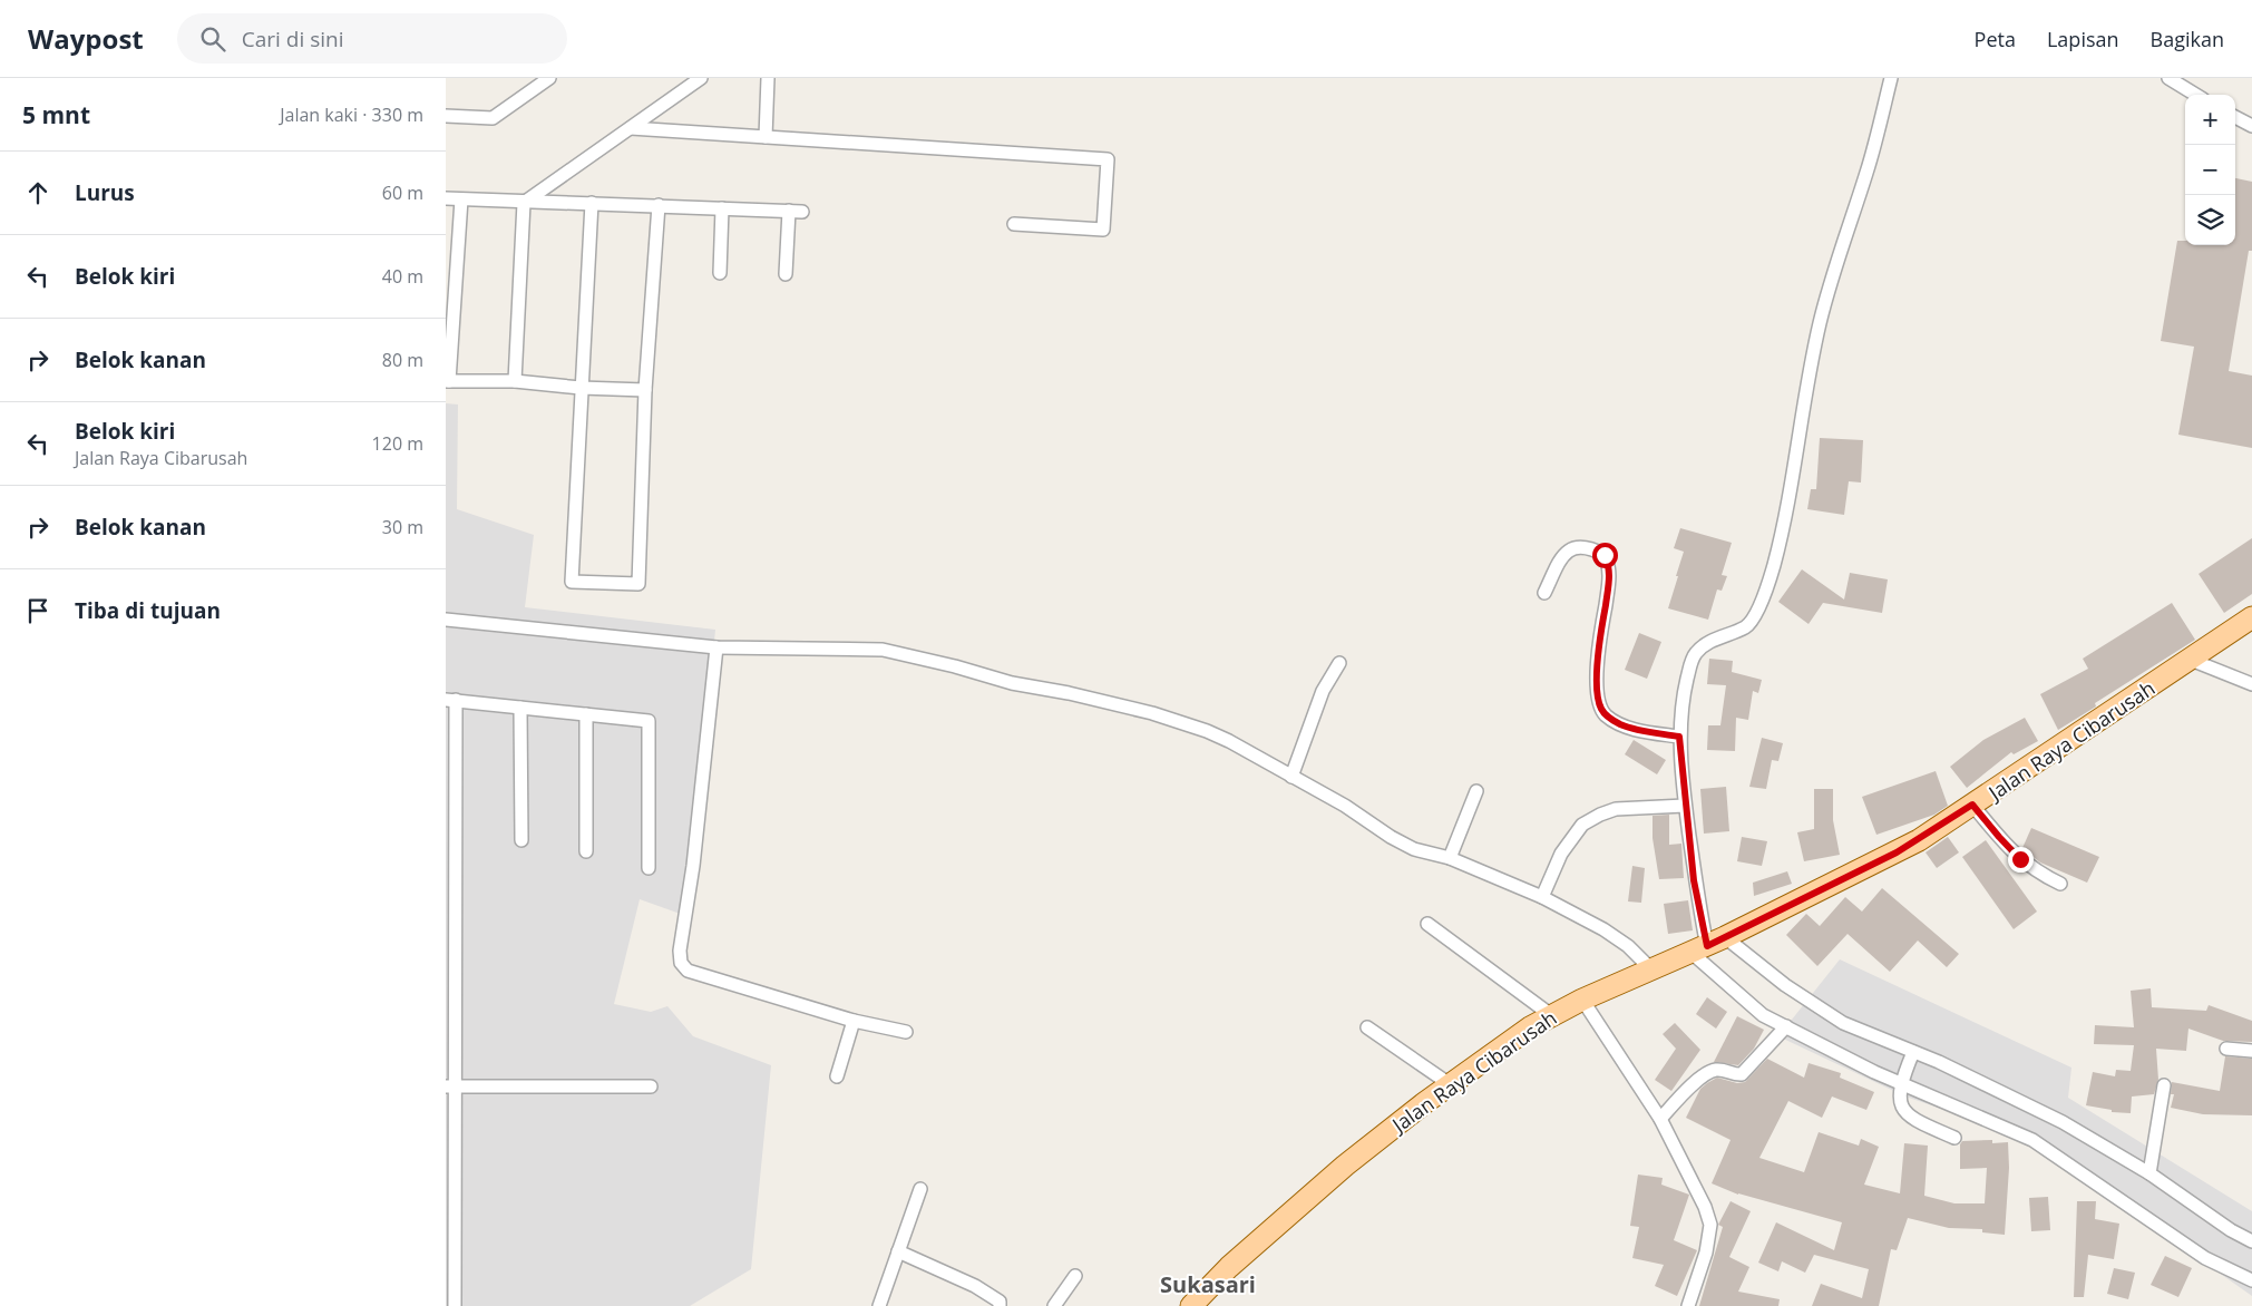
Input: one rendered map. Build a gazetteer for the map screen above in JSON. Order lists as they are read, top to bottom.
{
  "streets": {
    "main road": ["Jalan Raya Cibarusah"]
  },
  "districts": ["Sukasari"],
  "page": {
    "header": "Waypost",
    "search": "Cari di sini",
    "nav": ["Peta", "Lapisan", "Bagikan"],
    "heading": ["5 mnt", "Jalan kaki · 330 m"],
    "map_buttons": ["+", "−"],
    "list": [
      ["Lurus", "60 m"],
      ["Belok kiri", "40 m"],
      ["Belok kanan", "80 m"],
      ["Belok kiri", "Jalan Raya Cibarusah", "120 m"],
      ["Belok kanan", "30 m"],
      "Tiba di tujuan"
    ]
  }
}
